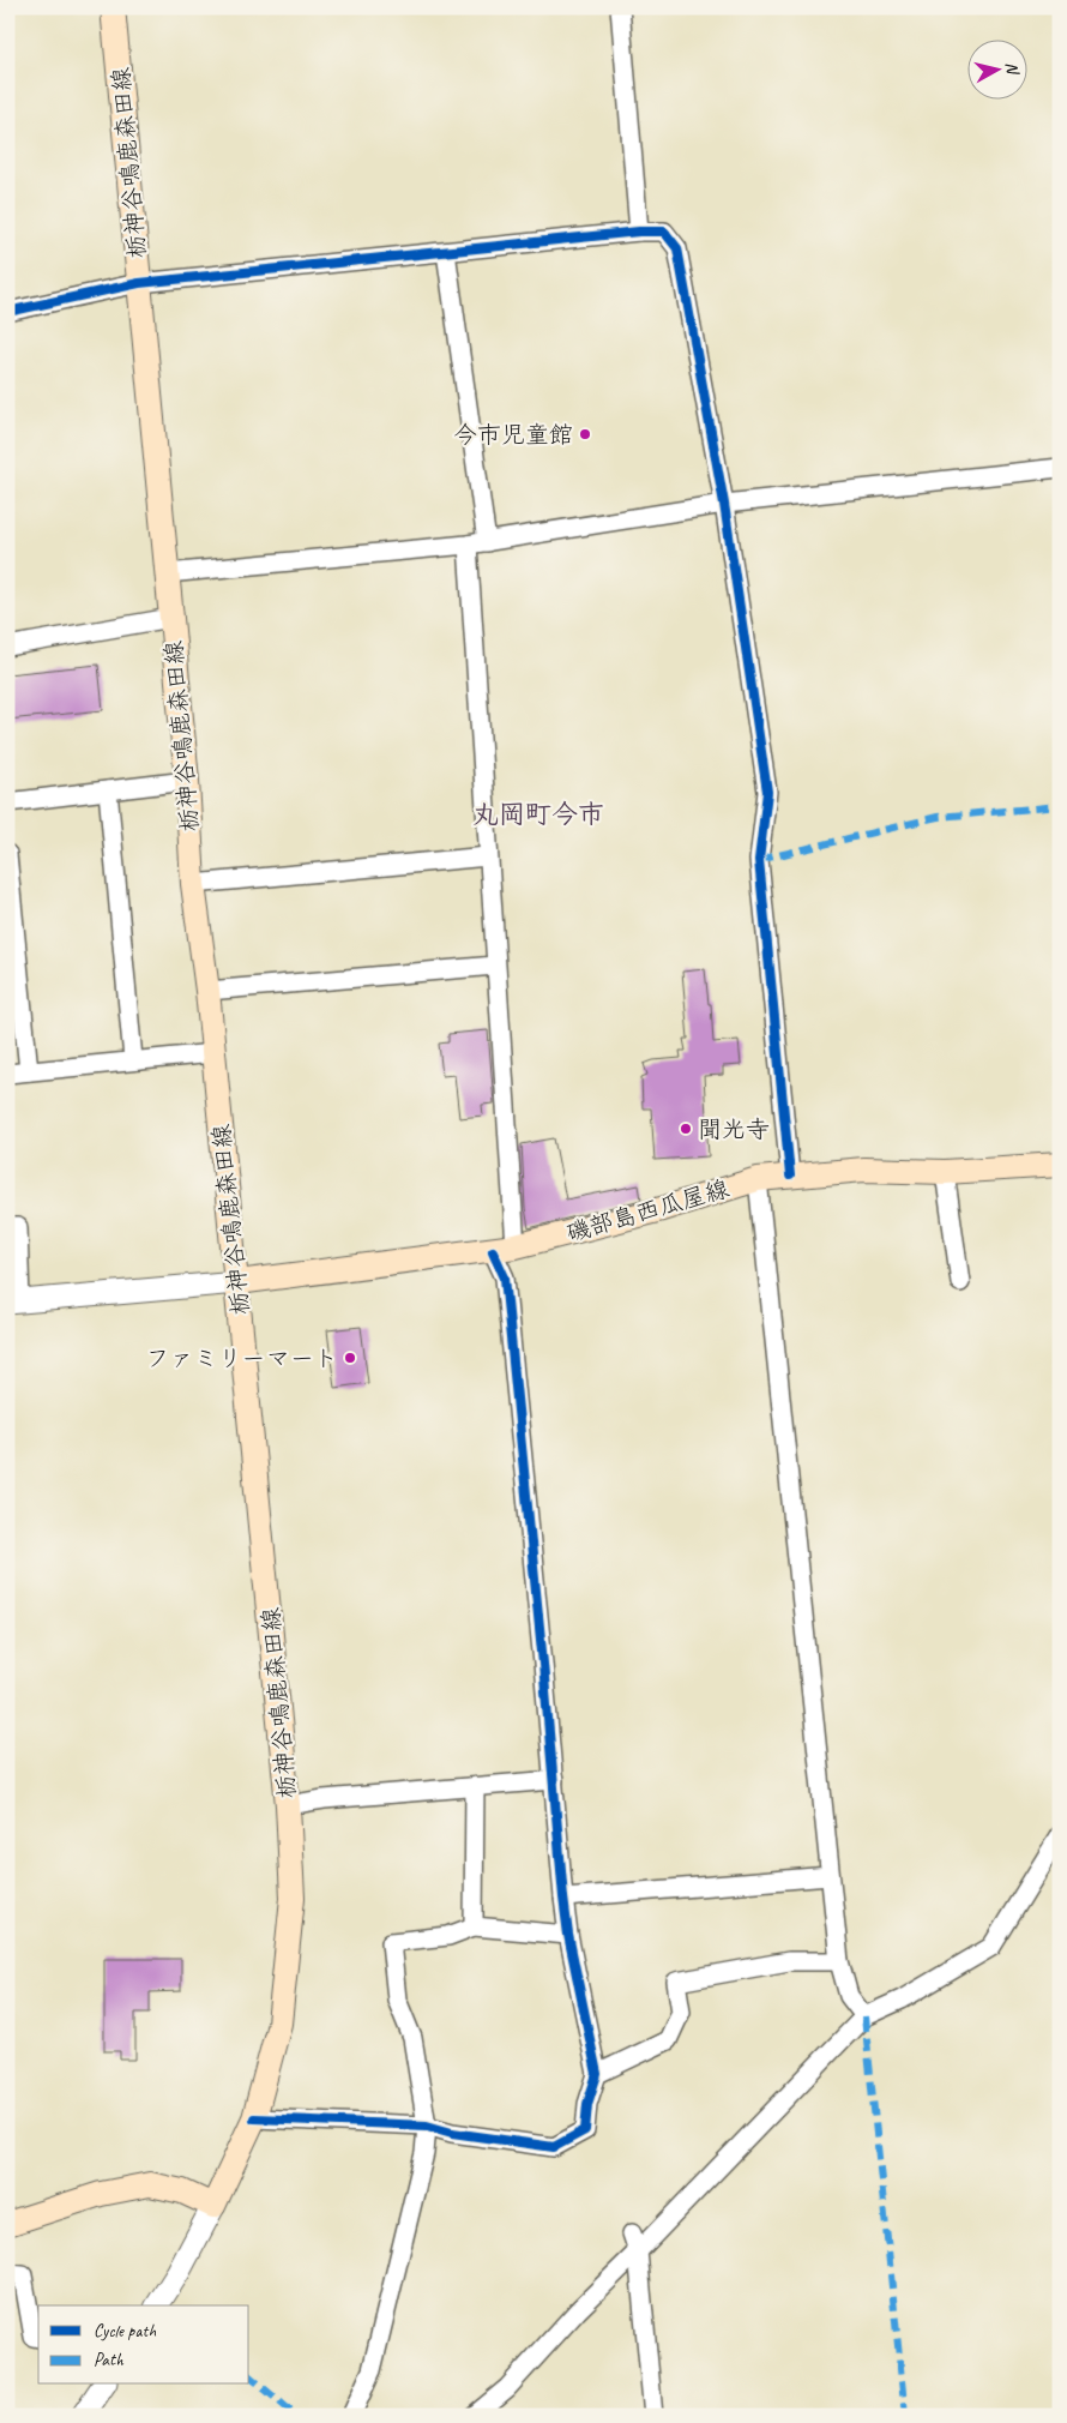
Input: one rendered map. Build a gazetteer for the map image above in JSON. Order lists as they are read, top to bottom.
{
  "streets": {
    "main road": ["栃神谷鳴鹿森田線", "磯部島西瓜屋線"]
  },
  "crossings": [
    ["栃神谷鳴鹿森田線", "磯部島西瓜屋線"]
  ],
  "districts": ["丸岡町今市"],
  "places": ["今市児童館", "聞光寺", "ファミリーマート"],
  "legend": ["Cycle path", "Path"],
  "north": "right"
}
